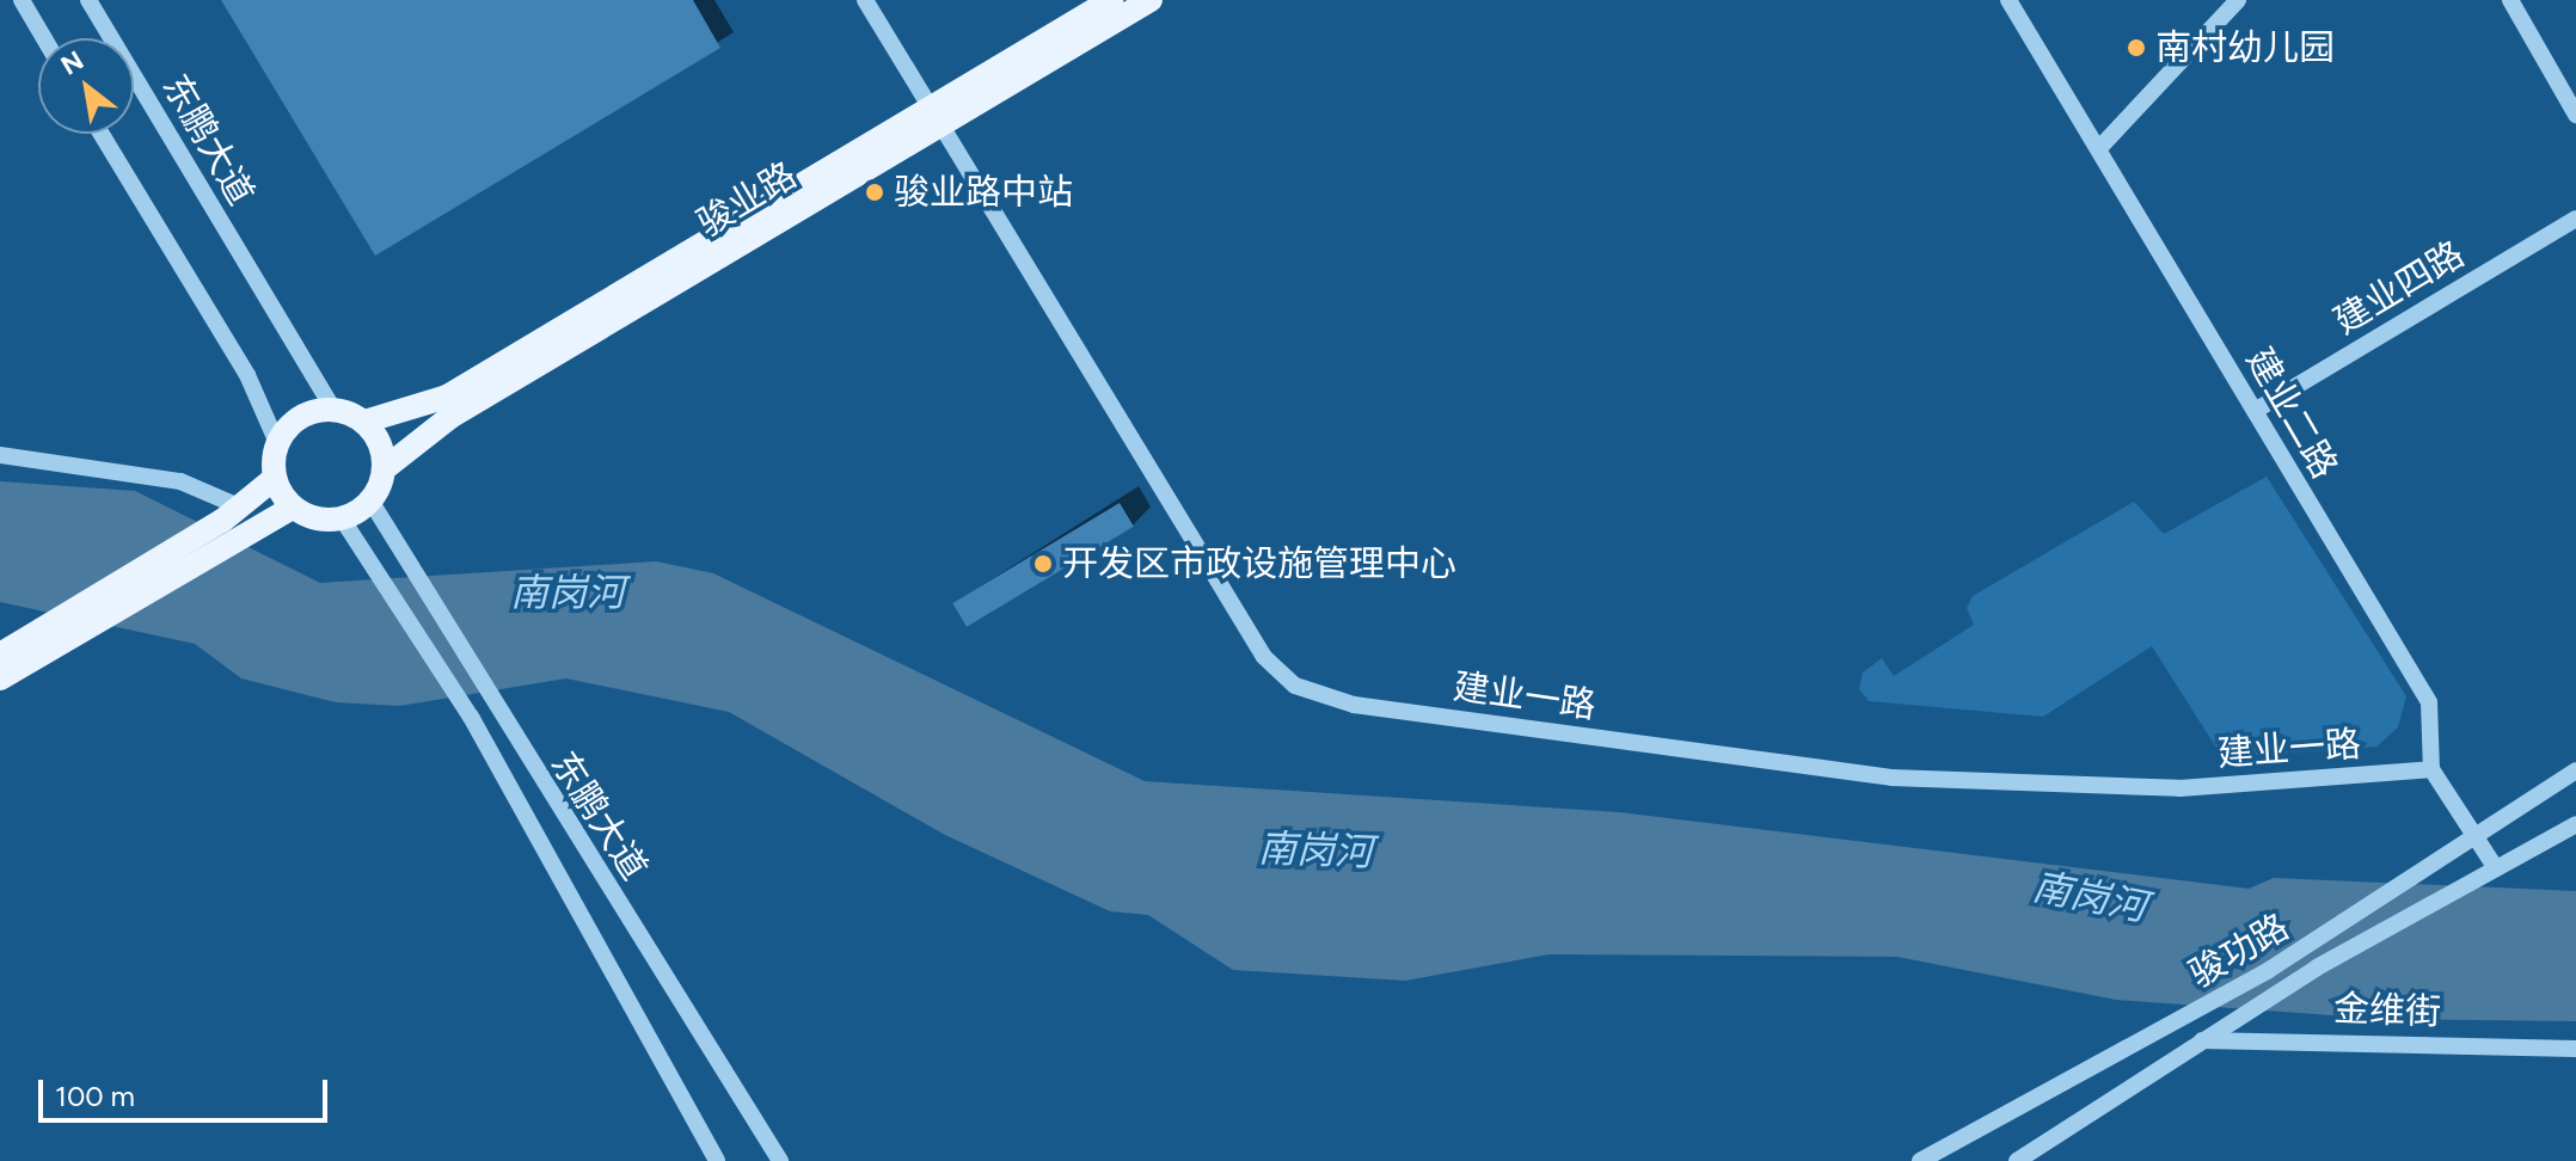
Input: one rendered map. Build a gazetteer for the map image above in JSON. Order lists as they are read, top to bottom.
{
  "streets": {
    "main road": ["骏业路"],
    "street": [
      "东鹏大道",
      "建业四路",
      "建业二路",
      "建业一路",
      "骏功路",
      "金维街"
    ]
  },
  "crossings": [
    ["东鹏大道", "骏业路"],
    ["骏业路", "建业一路"],
    ["建业四路", "建业二路"],
    ["建业二路", "建业一路"],
    ["骏功路", "金维街"]
  ],
  "water": ["南岗河"],
  "places": ["南村幼儿园", "骏业路中站", "开发区市政设施管理中心"],
  "scale_bar": "100 m",
  "north": "top left"
}
